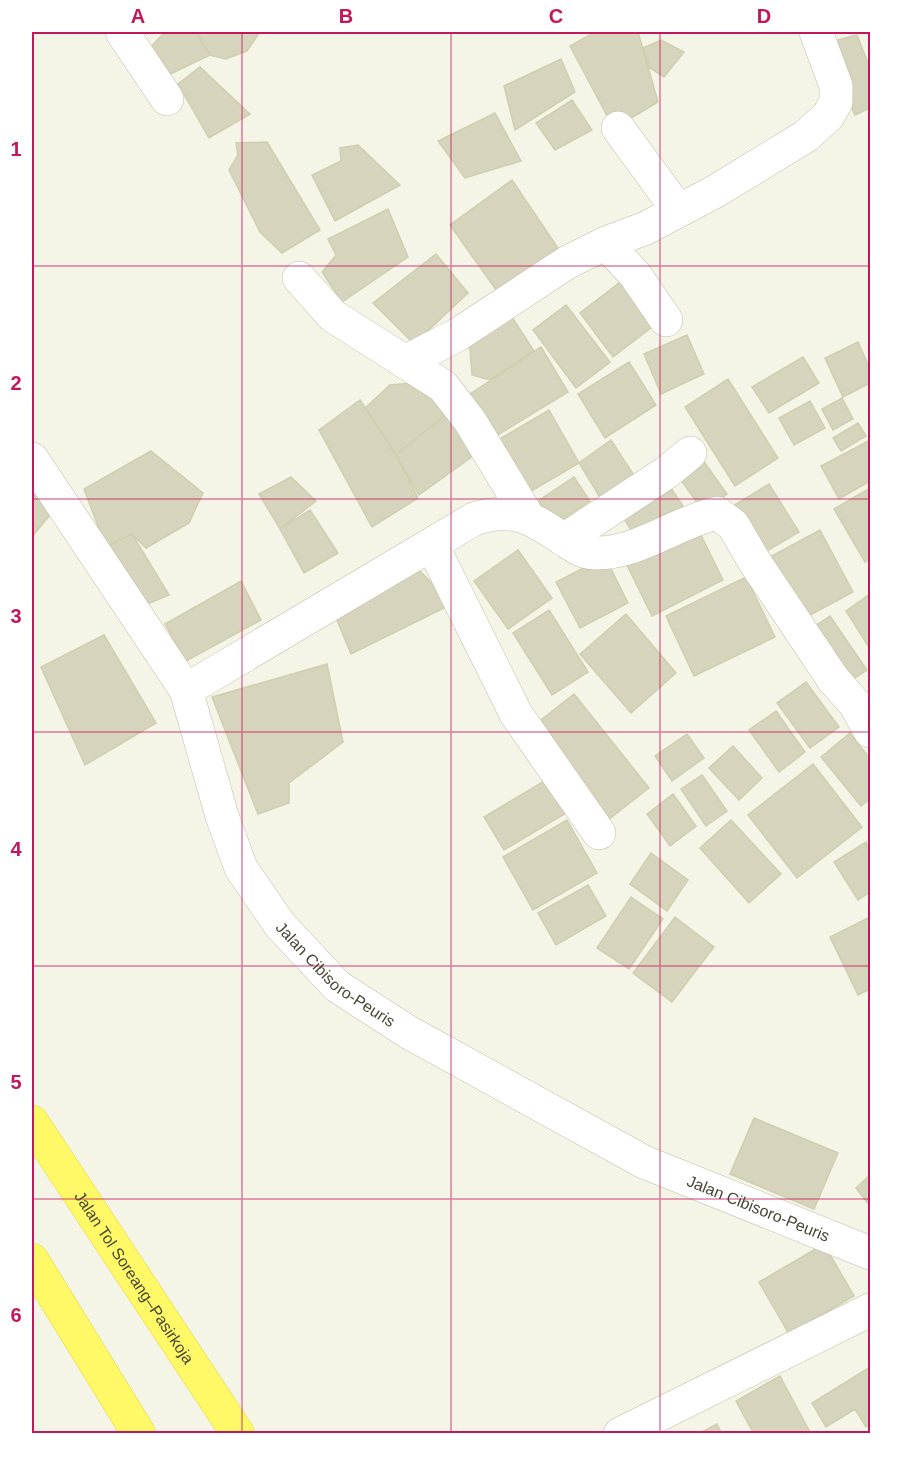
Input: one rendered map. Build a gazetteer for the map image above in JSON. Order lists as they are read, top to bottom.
{
  "streets": {
    "highway": ["Jalan Tol Soreang–Pasirkoja"],
    "street": ["Jalan Cibisoro-Peuris"]
  },
  "grid": {
    "columns": [
      "A",
      "B",
      "C",
      "D"
    ],
    "rows": [
      "1",
      "2",
      "3",
      "4",
      "5",
      "6"
    ]
  }
}
